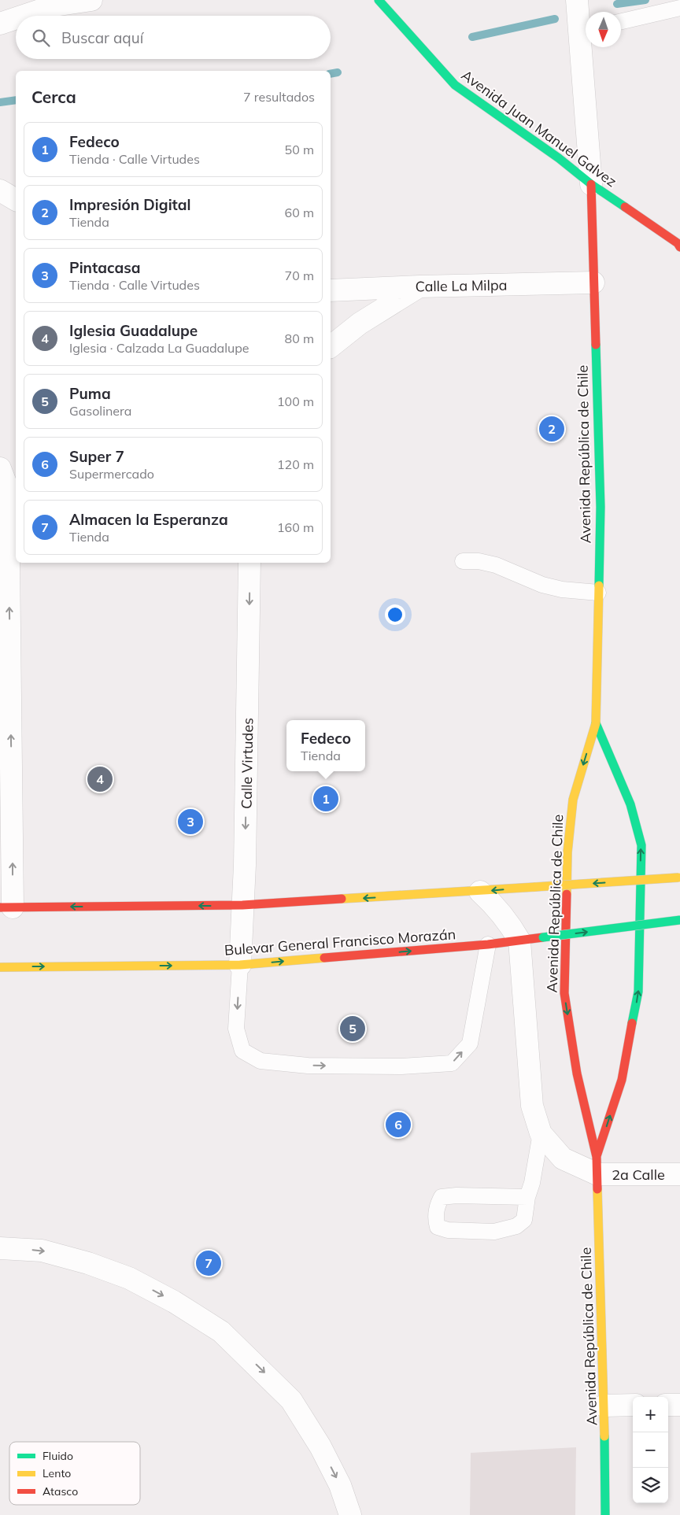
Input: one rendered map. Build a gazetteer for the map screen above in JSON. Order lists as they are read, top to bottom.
{
  "streets": {
    "street": [
      "Avenida Juan Manuel Galvez",
      "Calle La Milpa",
      "Avenida República de Chile",
      "Calle Virtudes",
      "Bulevar General Francisco Morazán",
      "2a Calle"
    ]
  },
  "crossings": [
    ["Avenida Juan Manuel Galvez", "Avenida República de Chile"],
    ["Calle La Milpa", "Avenida República de Chile"],
    ["Avenida República de Chile", "2a Calle"],
    ["Calle Virtudes", "Bulevar General Francisco Morazán"]
  ],
  "one_way": ["Calle Virtudes"],
  "legend": ["Fluido", "Lento", "Atasco"],
  "north": "bottom",
  "page": {
    "search": "Buscar aquí",
    "heading": ["Cerca", "7 resultados"],
    "list": [
      {
        "mark": "1",
        "name": "Fedeco",
        "note": "Tienda · Calle Virtudes",
        "value": "50 m"
      },
      {
        "mark": "2",
        "name": "Impresión Digital",
        "note": "Tienda",
        "value": "60 m"
      },
      {
        "mark": "3",
        "name": "Pintacasa",
        "note": "Tienda · Calle Virtudes",
        "value": "70 m"
      },
      {
        "mark": "4",
        "name": "Iglesia Guadalupe",
        "note": "Iglesia · Calzada La Guadalupe",
        "value": "80 m"
      },
      {
        "mark": "5",
        "name": "Puma",
        "note": "Gasolinera",
        "value": "100 m"
      },
      {
        "mark": "6",
        "name": "Super 7",
        "note": "Supermercado",
        "value": "120 m"
      },
      {
        "mark": "7",
        "name": "Almacen la Esperanza",
        "note": "Tienda",
        "value": "160 m"
      }
    ],
    "pins": [
      "2",
      "4",
      "1",
      "3",
      "5",
      "6",
      "7"
    ],
    "popup": ["Fedeco", "Tienda"],
    "map_buttons": ["+", "−"]
  }
}
